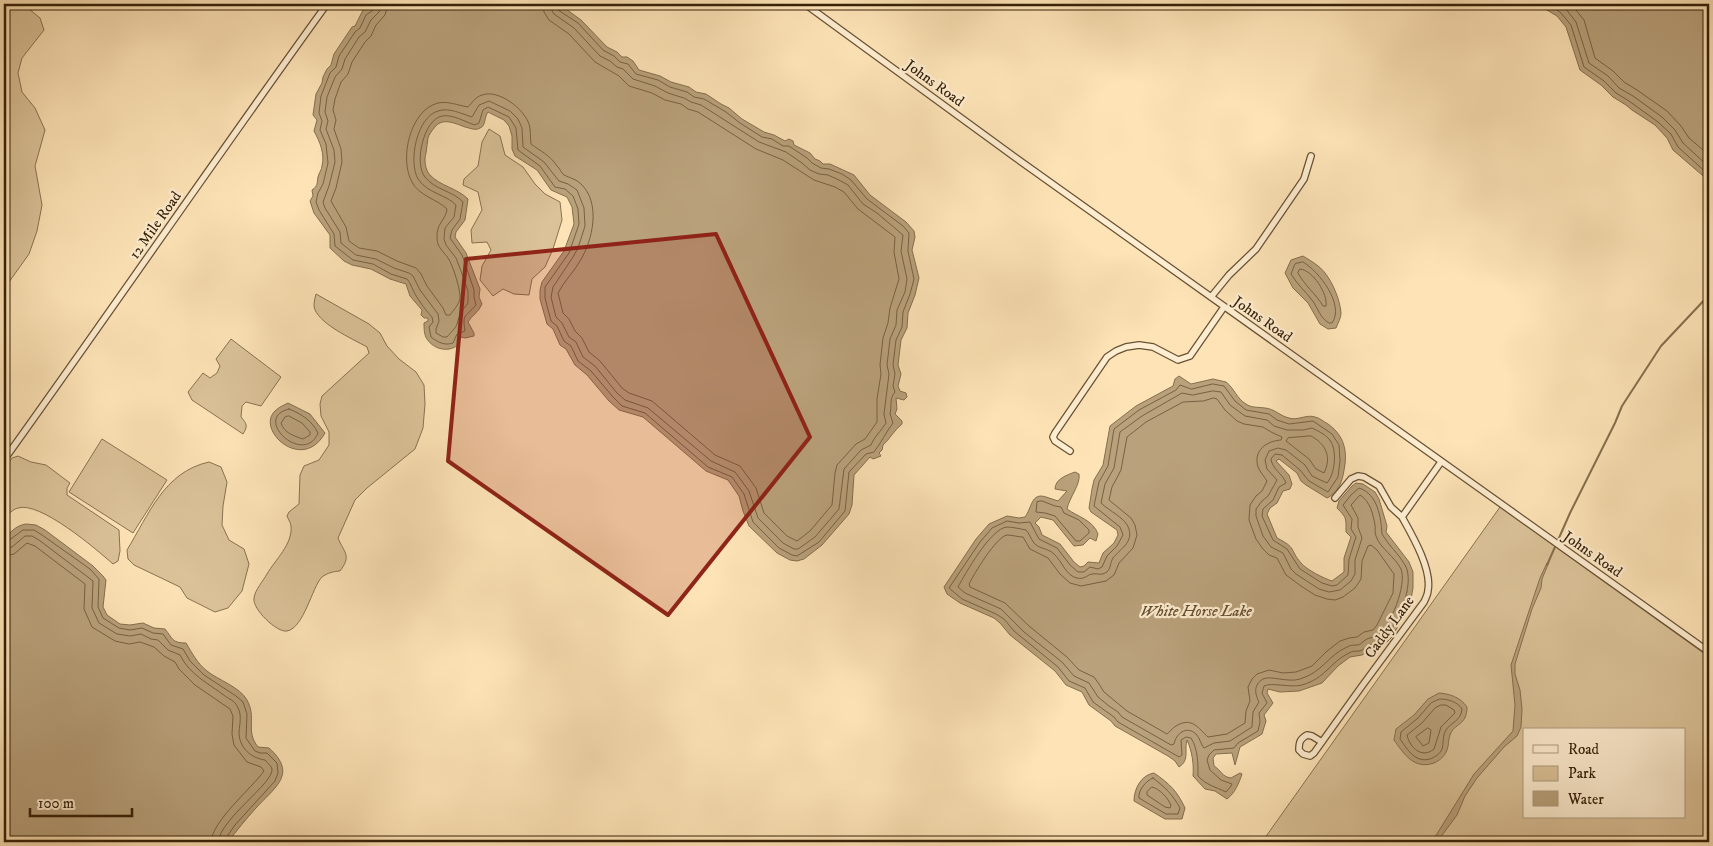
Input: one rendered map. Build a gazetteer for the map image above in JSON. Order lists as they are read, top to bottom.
{
  "streets": {
    "street": ["Johns Road", "12 Mile Road", "Caddy Lane"]
  },
  "water": ["White Horse Lake"],
  "legend": ["Road", "Park", "Water"],
  "scale_bar": "100 m"
}
